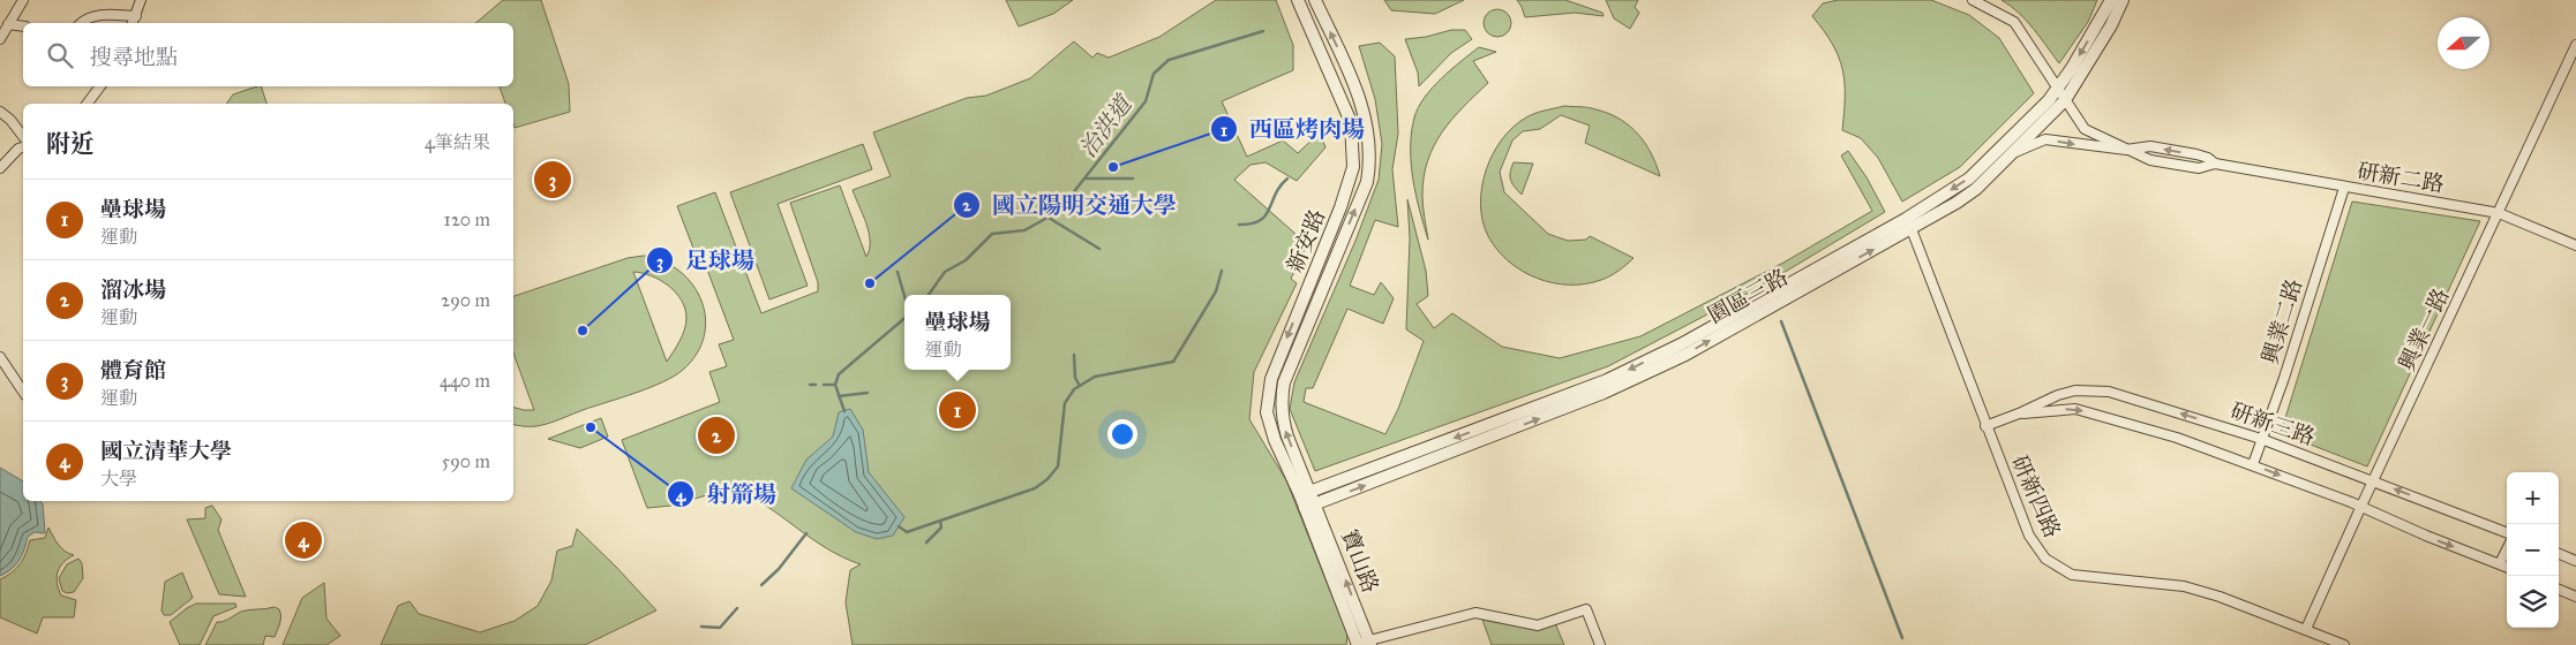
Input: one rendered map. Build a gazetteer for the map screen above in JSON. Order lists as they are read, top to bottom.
{
  "streets": {
    "street": [
      "研新二路",
      "新安路",
      "園區三路",
      "興業二路",
      "興業一路",
      "研新三路",
      "研新四路",
      "寶山路"
    ]
  },
  "crossings": [
    ["研新二路", "園區三路"],
    ["研新二路", "興業二路"],
    ["研新二路", "興業一路"],
    ["新安路", "園區三路"],
    ["新安路", "寶山路"],
    ["園區三路", "研新四路"],
    ["園區三路", "寶山路"],
    ["興業二路", "研新三路"],
    ["興業一路", "研新三路"],
    ["興業一路", "研新四路"],
    ["研新三路", "研新四路"]
  ],
  "water": ["治洪道"],
  "places": [
    "西區烤肉場",
    "國立陽明交通大學",
    "足球場",
    "射箭場"
  ],
  "north": "left",
  "page": {
    "search": "搜尋地點",
    "heading": ["附近", "4筆結果"],
    "pins": [
      "3",
      "1",
      "2",
      "4"
    ],
    "list": [
      {
        "mark": "1",
        "name": "壘球場",
        "note": "運動",
        "value": "120 m"
      },
      {
        "mark": "2",
        "name": "溜冰場",
        "note": "運動",
        "value": "290 m"
      },
      {
        "mark": "3",
        "name": "體育館",
        "note": "運動",
        "value": "440 m"
      },
      {
        "mark": "4",
        "name": "國立清華大學",
        "note": "大學",
        "value": "590 m"
      }
    ],
    "popup": ["壘球場", "運動"],
    "map_buttons": ["+", "−"]
  }
}
